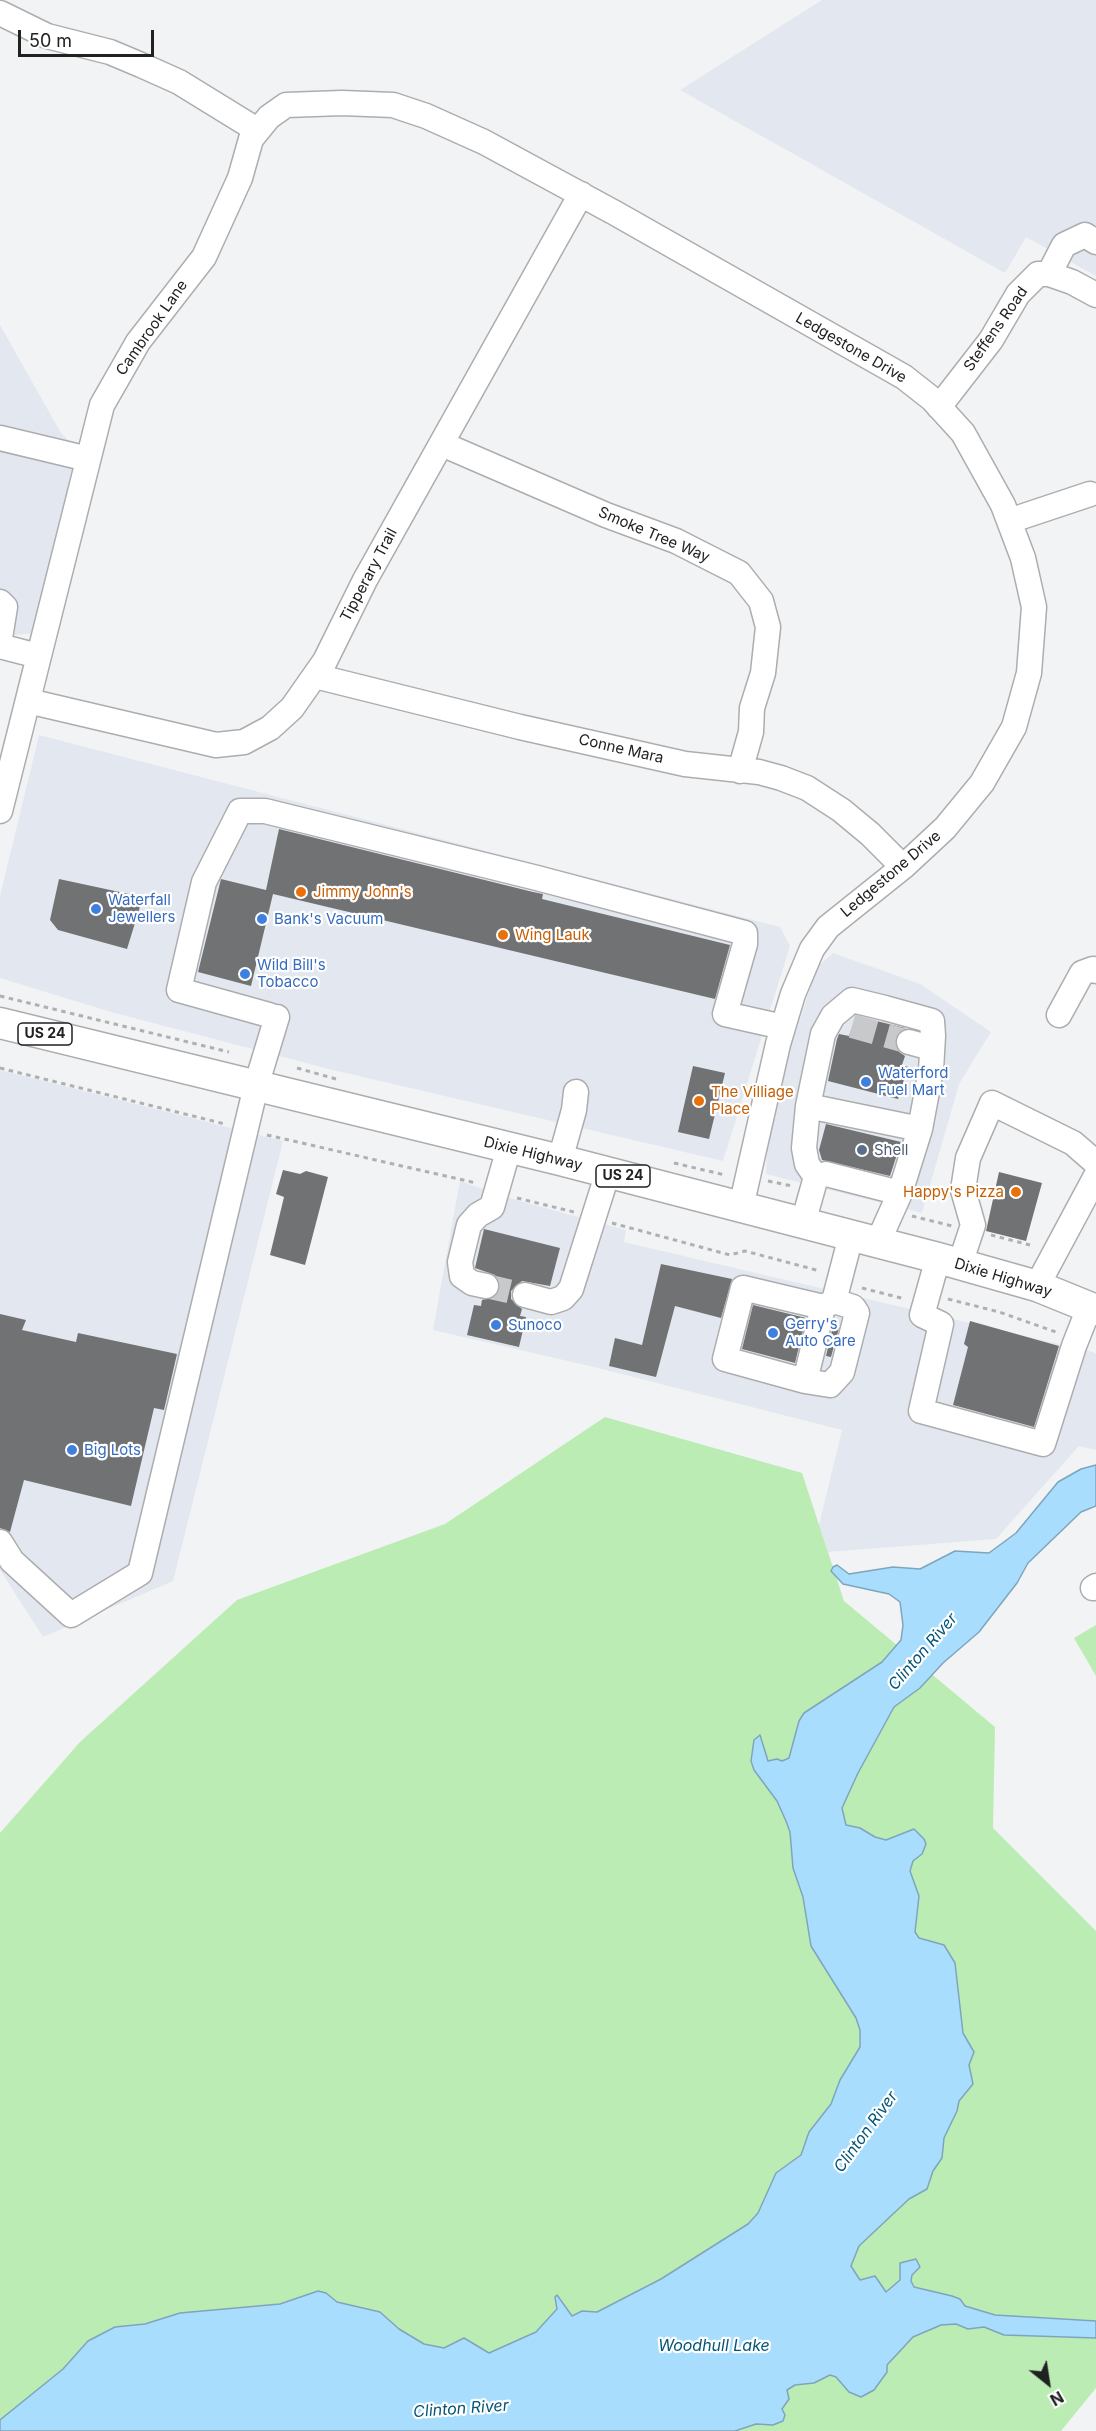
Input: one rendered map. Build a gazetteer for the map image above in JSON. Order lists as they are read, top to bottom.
{
  "streets": {
    "main road": ["US 24", "Dixie Highway"],
    "street": [
      "Cambrook Lane",
      "Steffens Road",
      "Ledgestone Drive",
      "Smoke Tree Way",
      "Tipperary Trail",
      "Conne Mara"
    ]
  },
  "crossings": [
    ["Cambrook Lane", "Ledgestone Drive"],
    ["Cambrook Lane", "Tipperary Trail"],
    ["Steffens Road", "Ledgestone Drive"],
    ["Ledgestone Drive", "Tipperary Trail"],
    ["Ledgestone Drive", "Conne Mara"],
    ["Ledgestone Drive", "Dixie Highway"],
    ["Smoke Tree Way", "Tipperary Trail"],
    ["Smoke Tree Way", "Conne Mara"],
    ["Tipperary Trail", "Conne Mara"]
  ],
  "water": ["Clinton River", "Woodhull Lake"],
  "places": [
    "Jimmy John's",
    "Waterfall Jewellers",
    "Bank's Vacuum",
    "Wing Lauk",
    "Wild Bill's Tobacco",
    "Waterford Fuel Mart",
    "The Villiage Place",
    "Shell",
    "Happy's Pizza",
    "Sunoco",
    "Gerry's Auto Care",
    "Big Lots"
  ],
  "scale_bar": "50 m",
  "north": "bottom right"
}
